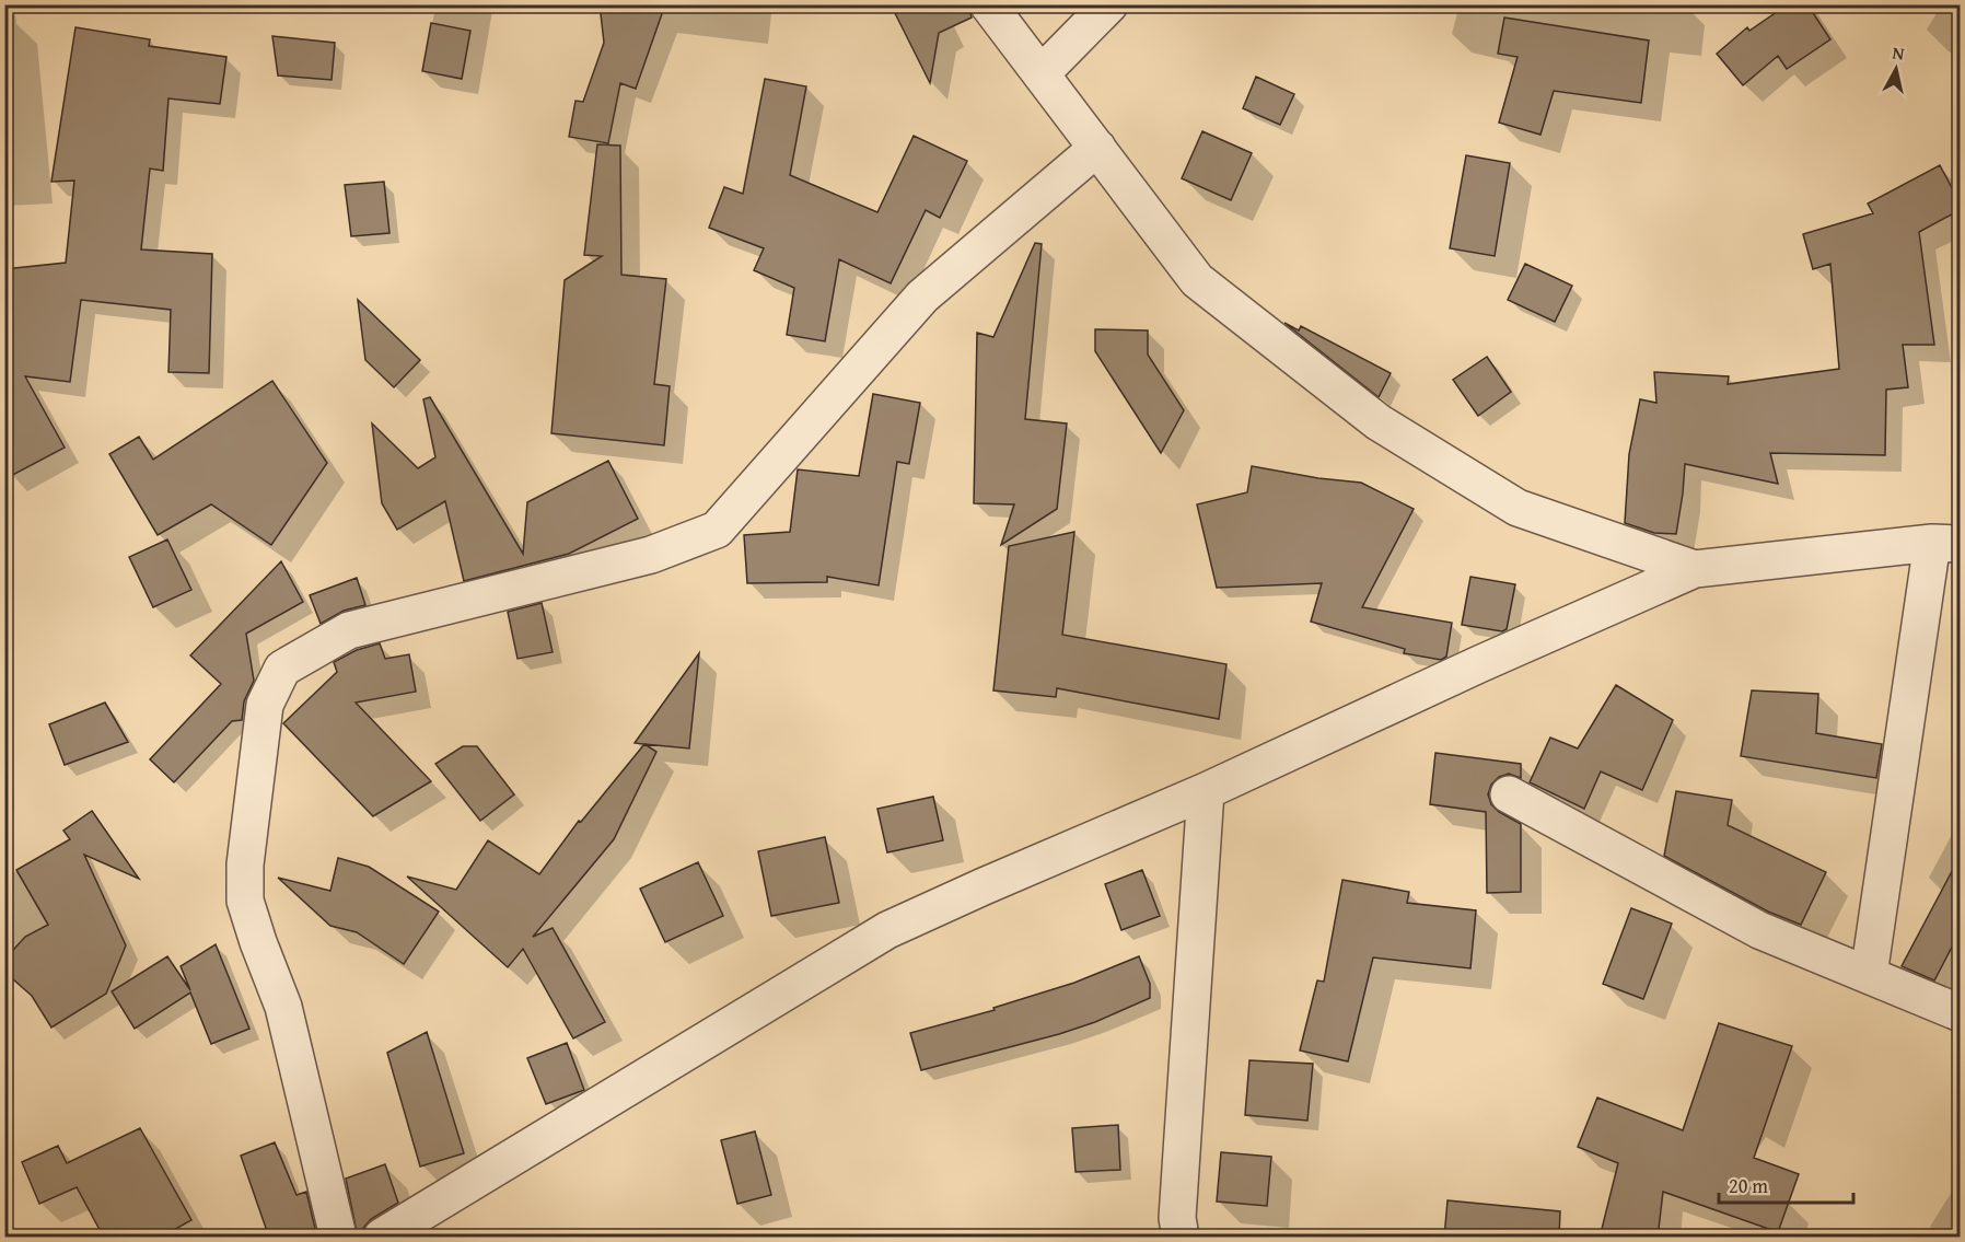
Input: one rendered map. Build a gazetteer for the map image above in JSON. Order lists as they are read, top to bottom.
{
  "scale_bar": "20 m",
  "north": "top"
}
